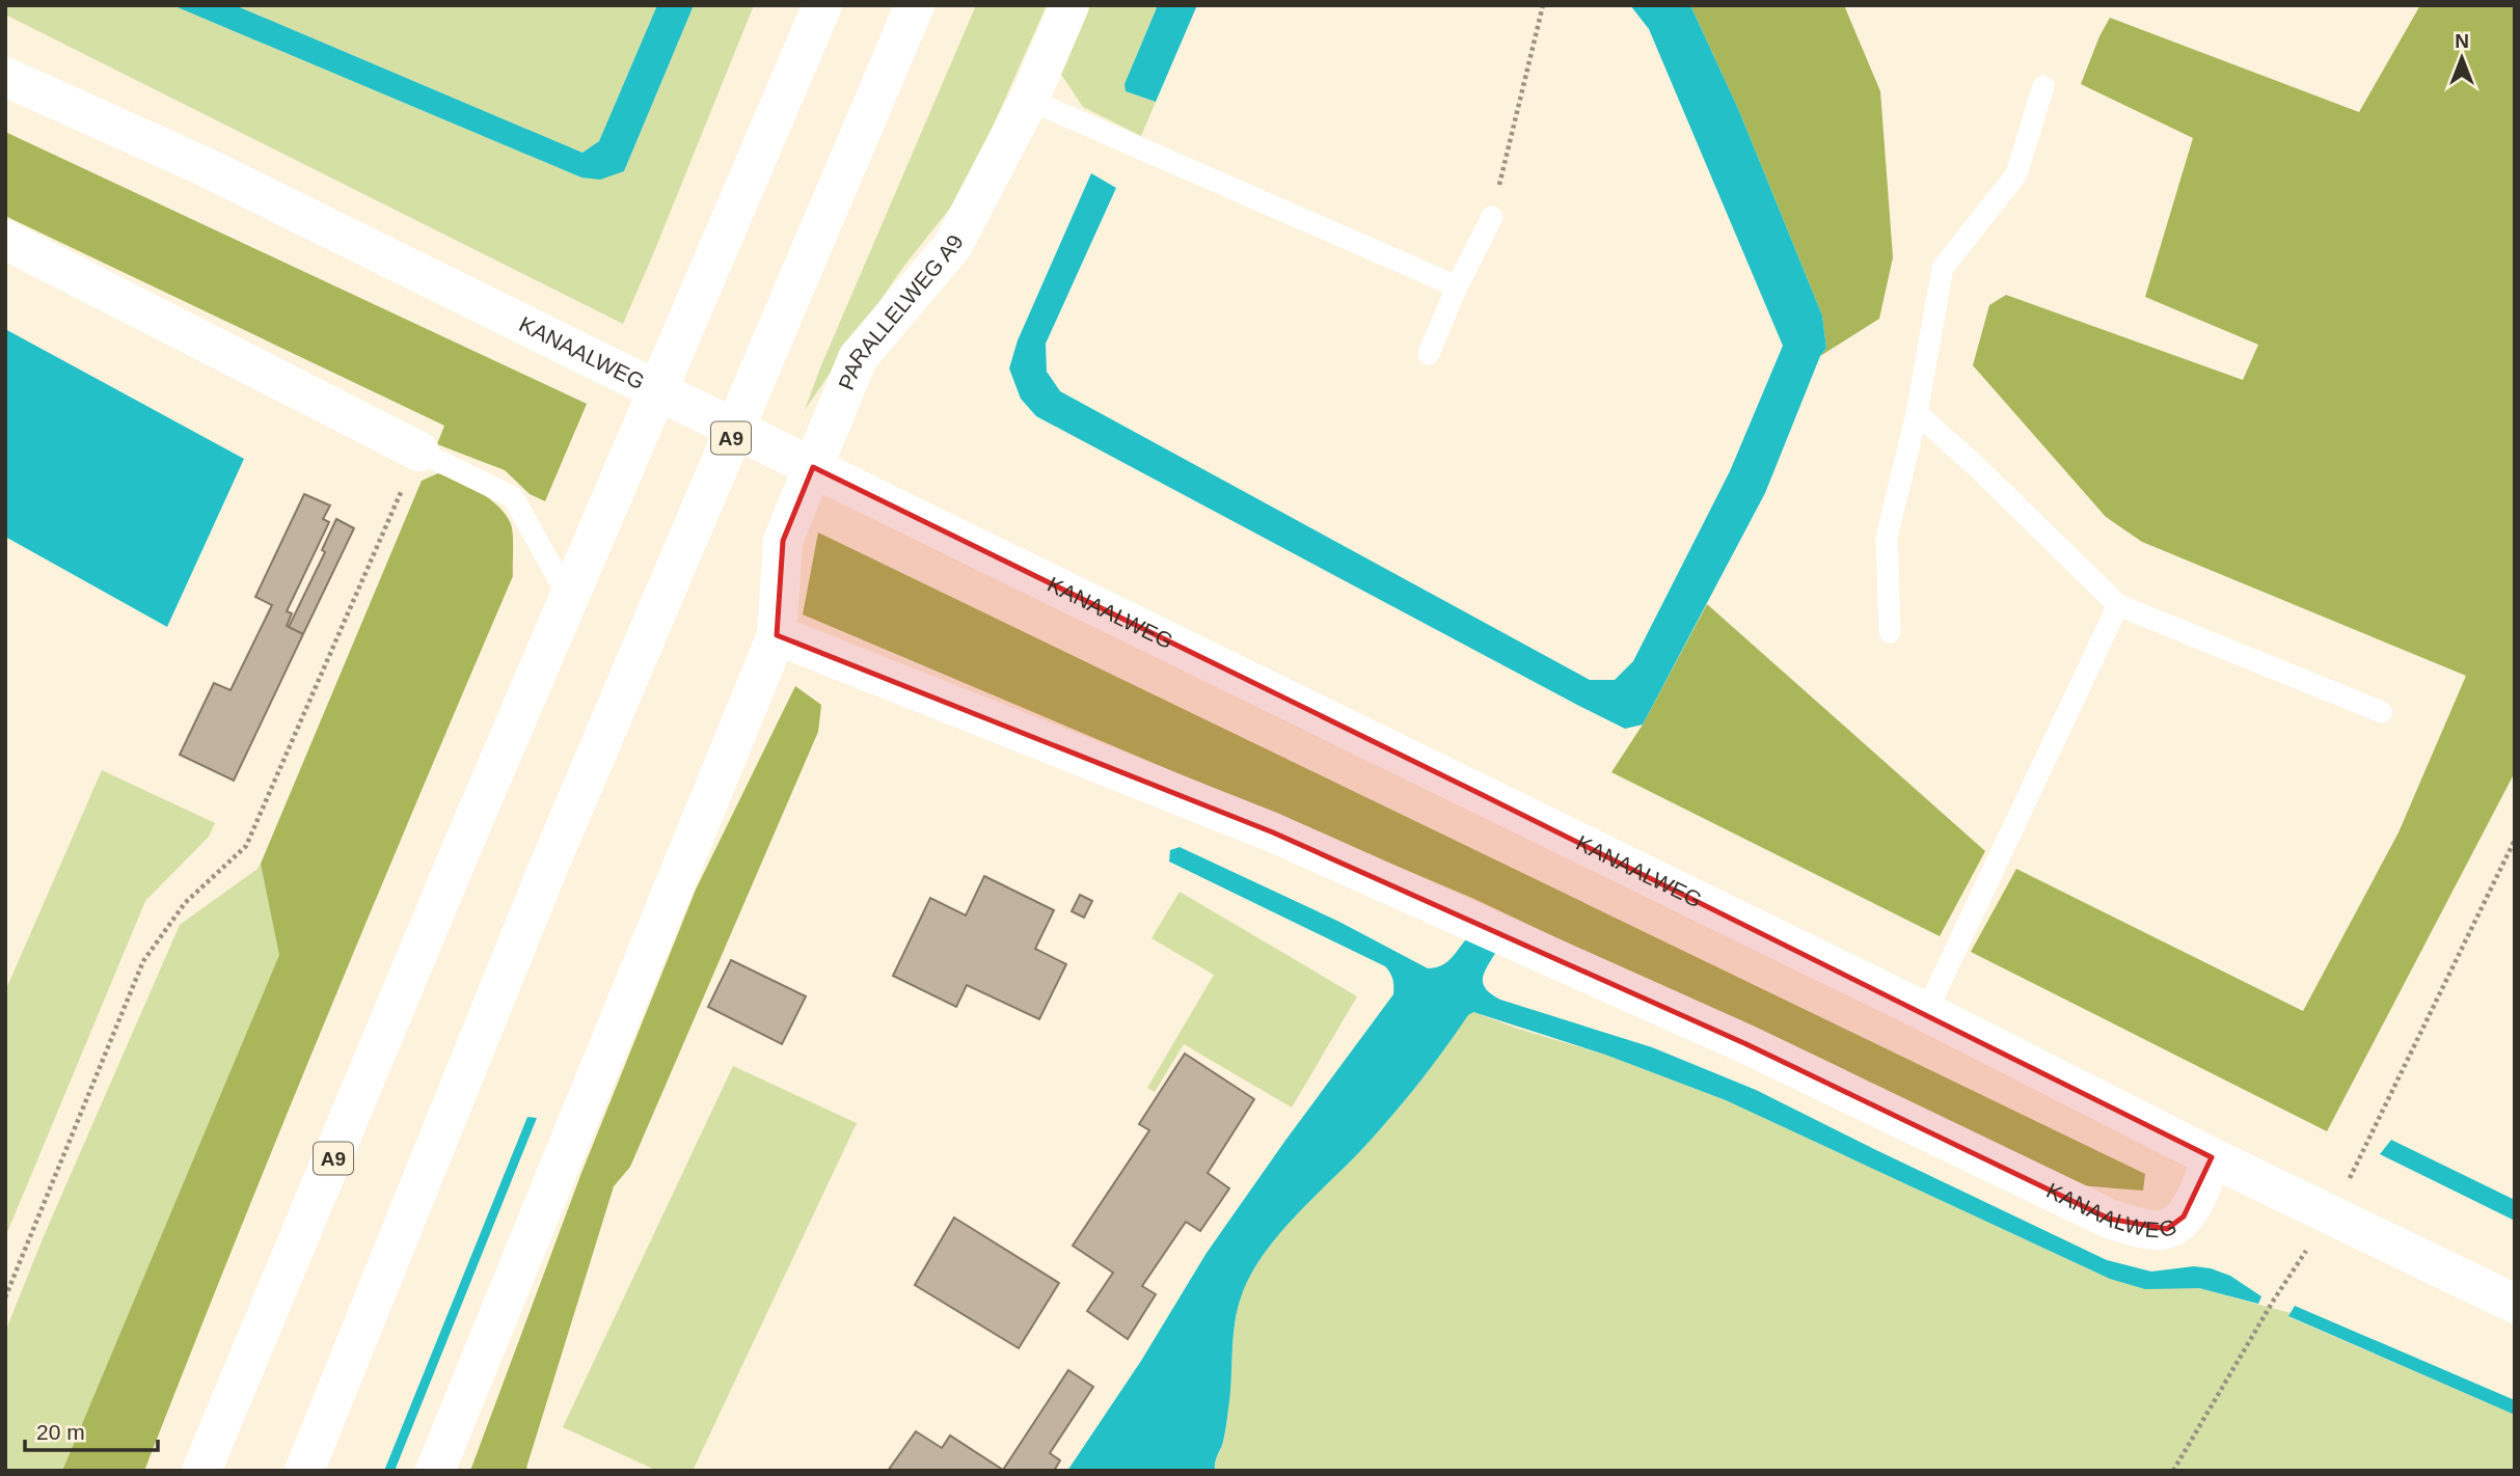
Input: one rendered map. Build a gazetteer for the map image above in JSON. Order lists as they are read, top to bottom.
{
  "streets": {
    "main road": ["PARALLELWEG A9", "KANAALWEG", "A9"]
  },
  "crossings": [
    ["PARALLELWEG A9", "KANAALWEG"]
  ],
  "scale_bar": "20 m",
  "north": "top"
}
